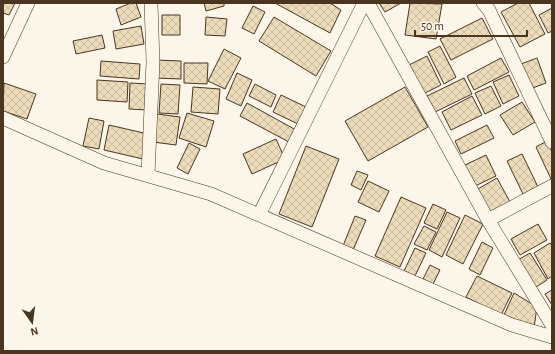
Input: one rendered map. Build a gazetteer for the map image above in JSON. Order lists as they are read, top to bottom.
{
  "scale_bar": "50 m",
  "north": "bottom"
}
